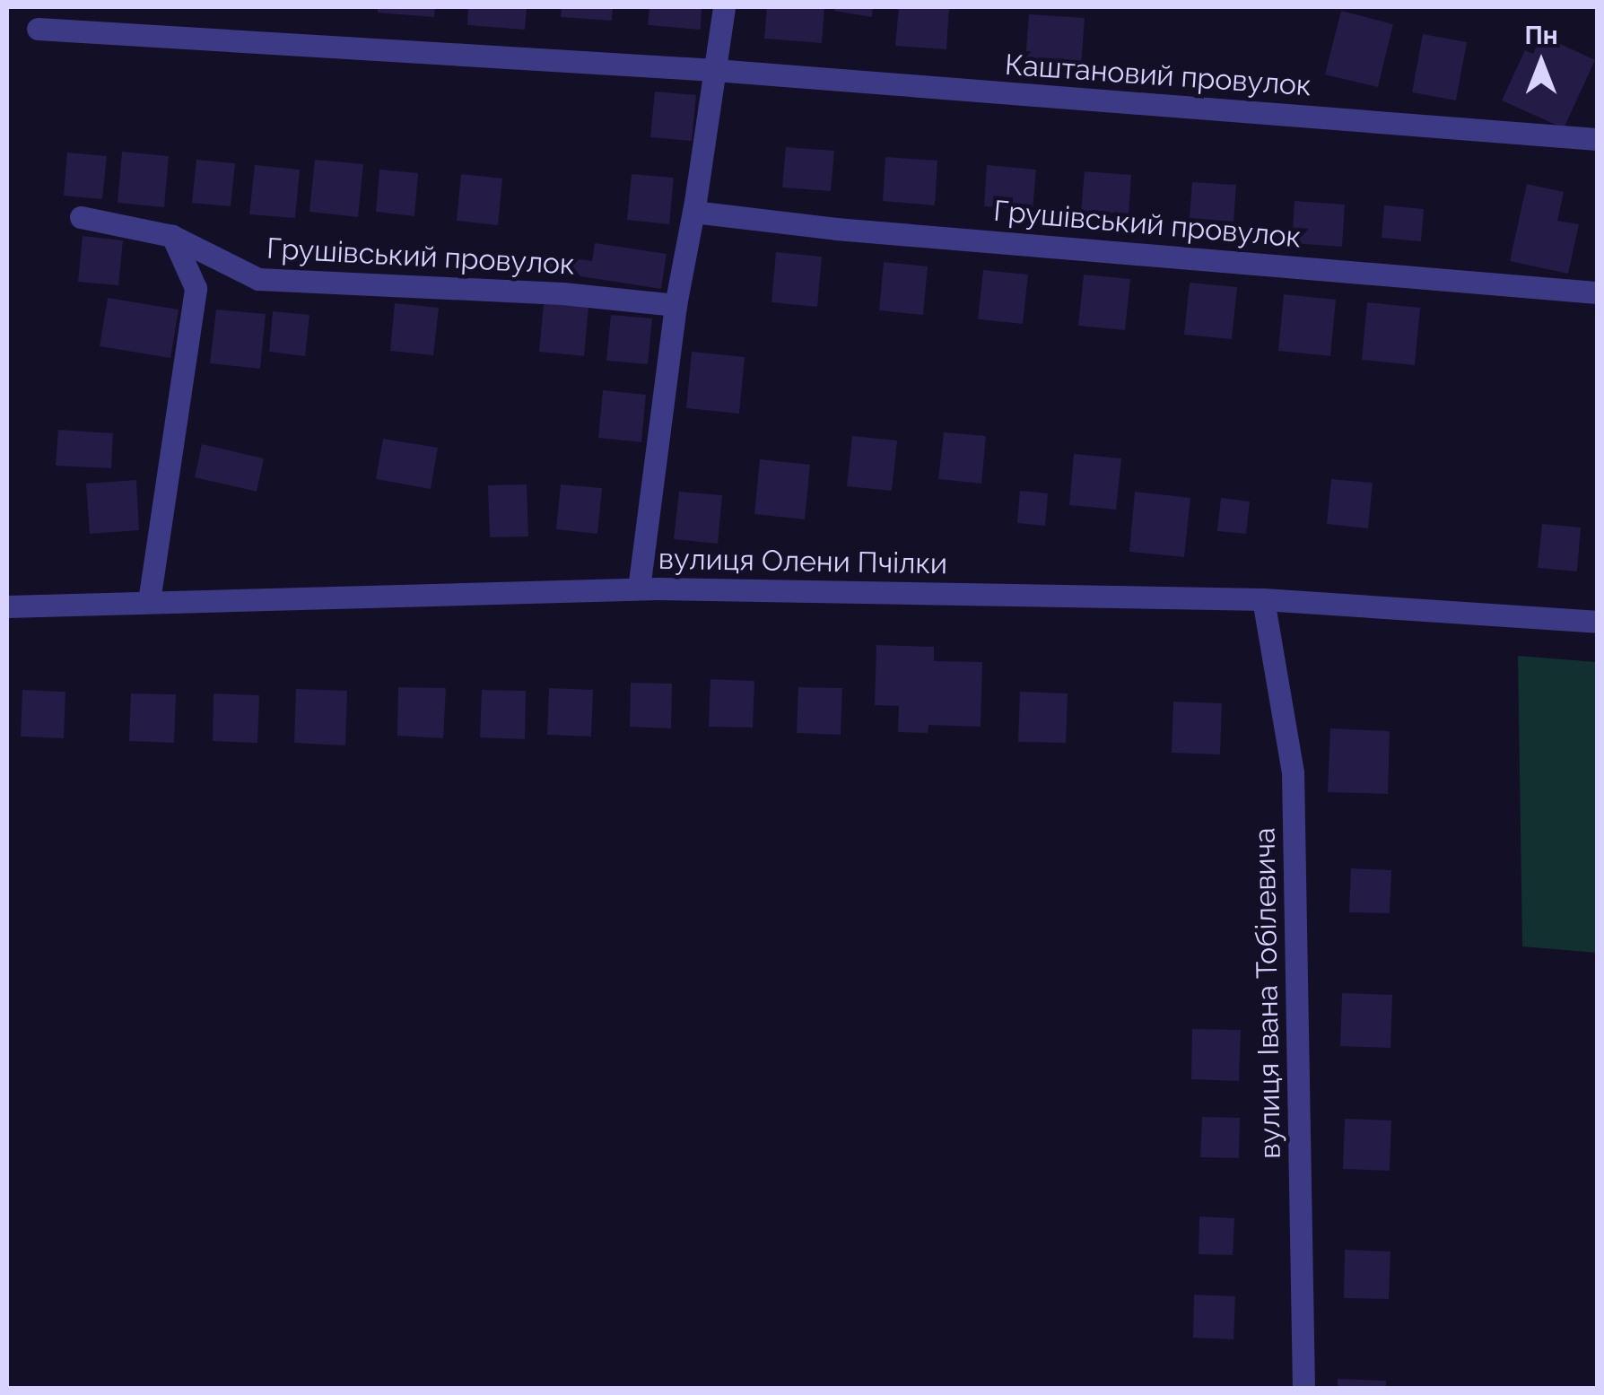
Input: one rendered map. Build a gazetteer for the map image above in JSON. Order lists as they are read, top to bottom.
{
  "streets": {
    "street": [
      "Каштановий провулок",
      "Грушівський провулок",
      "вулиця Олени Пчілки",
      "вулиця Івана Тобілевича"
    ]
  },
  "crossings": [
    ["вулиця Олени Пчілки", "вулиця Івана Тобілевича"]
  ],
  "north": "top"
}
